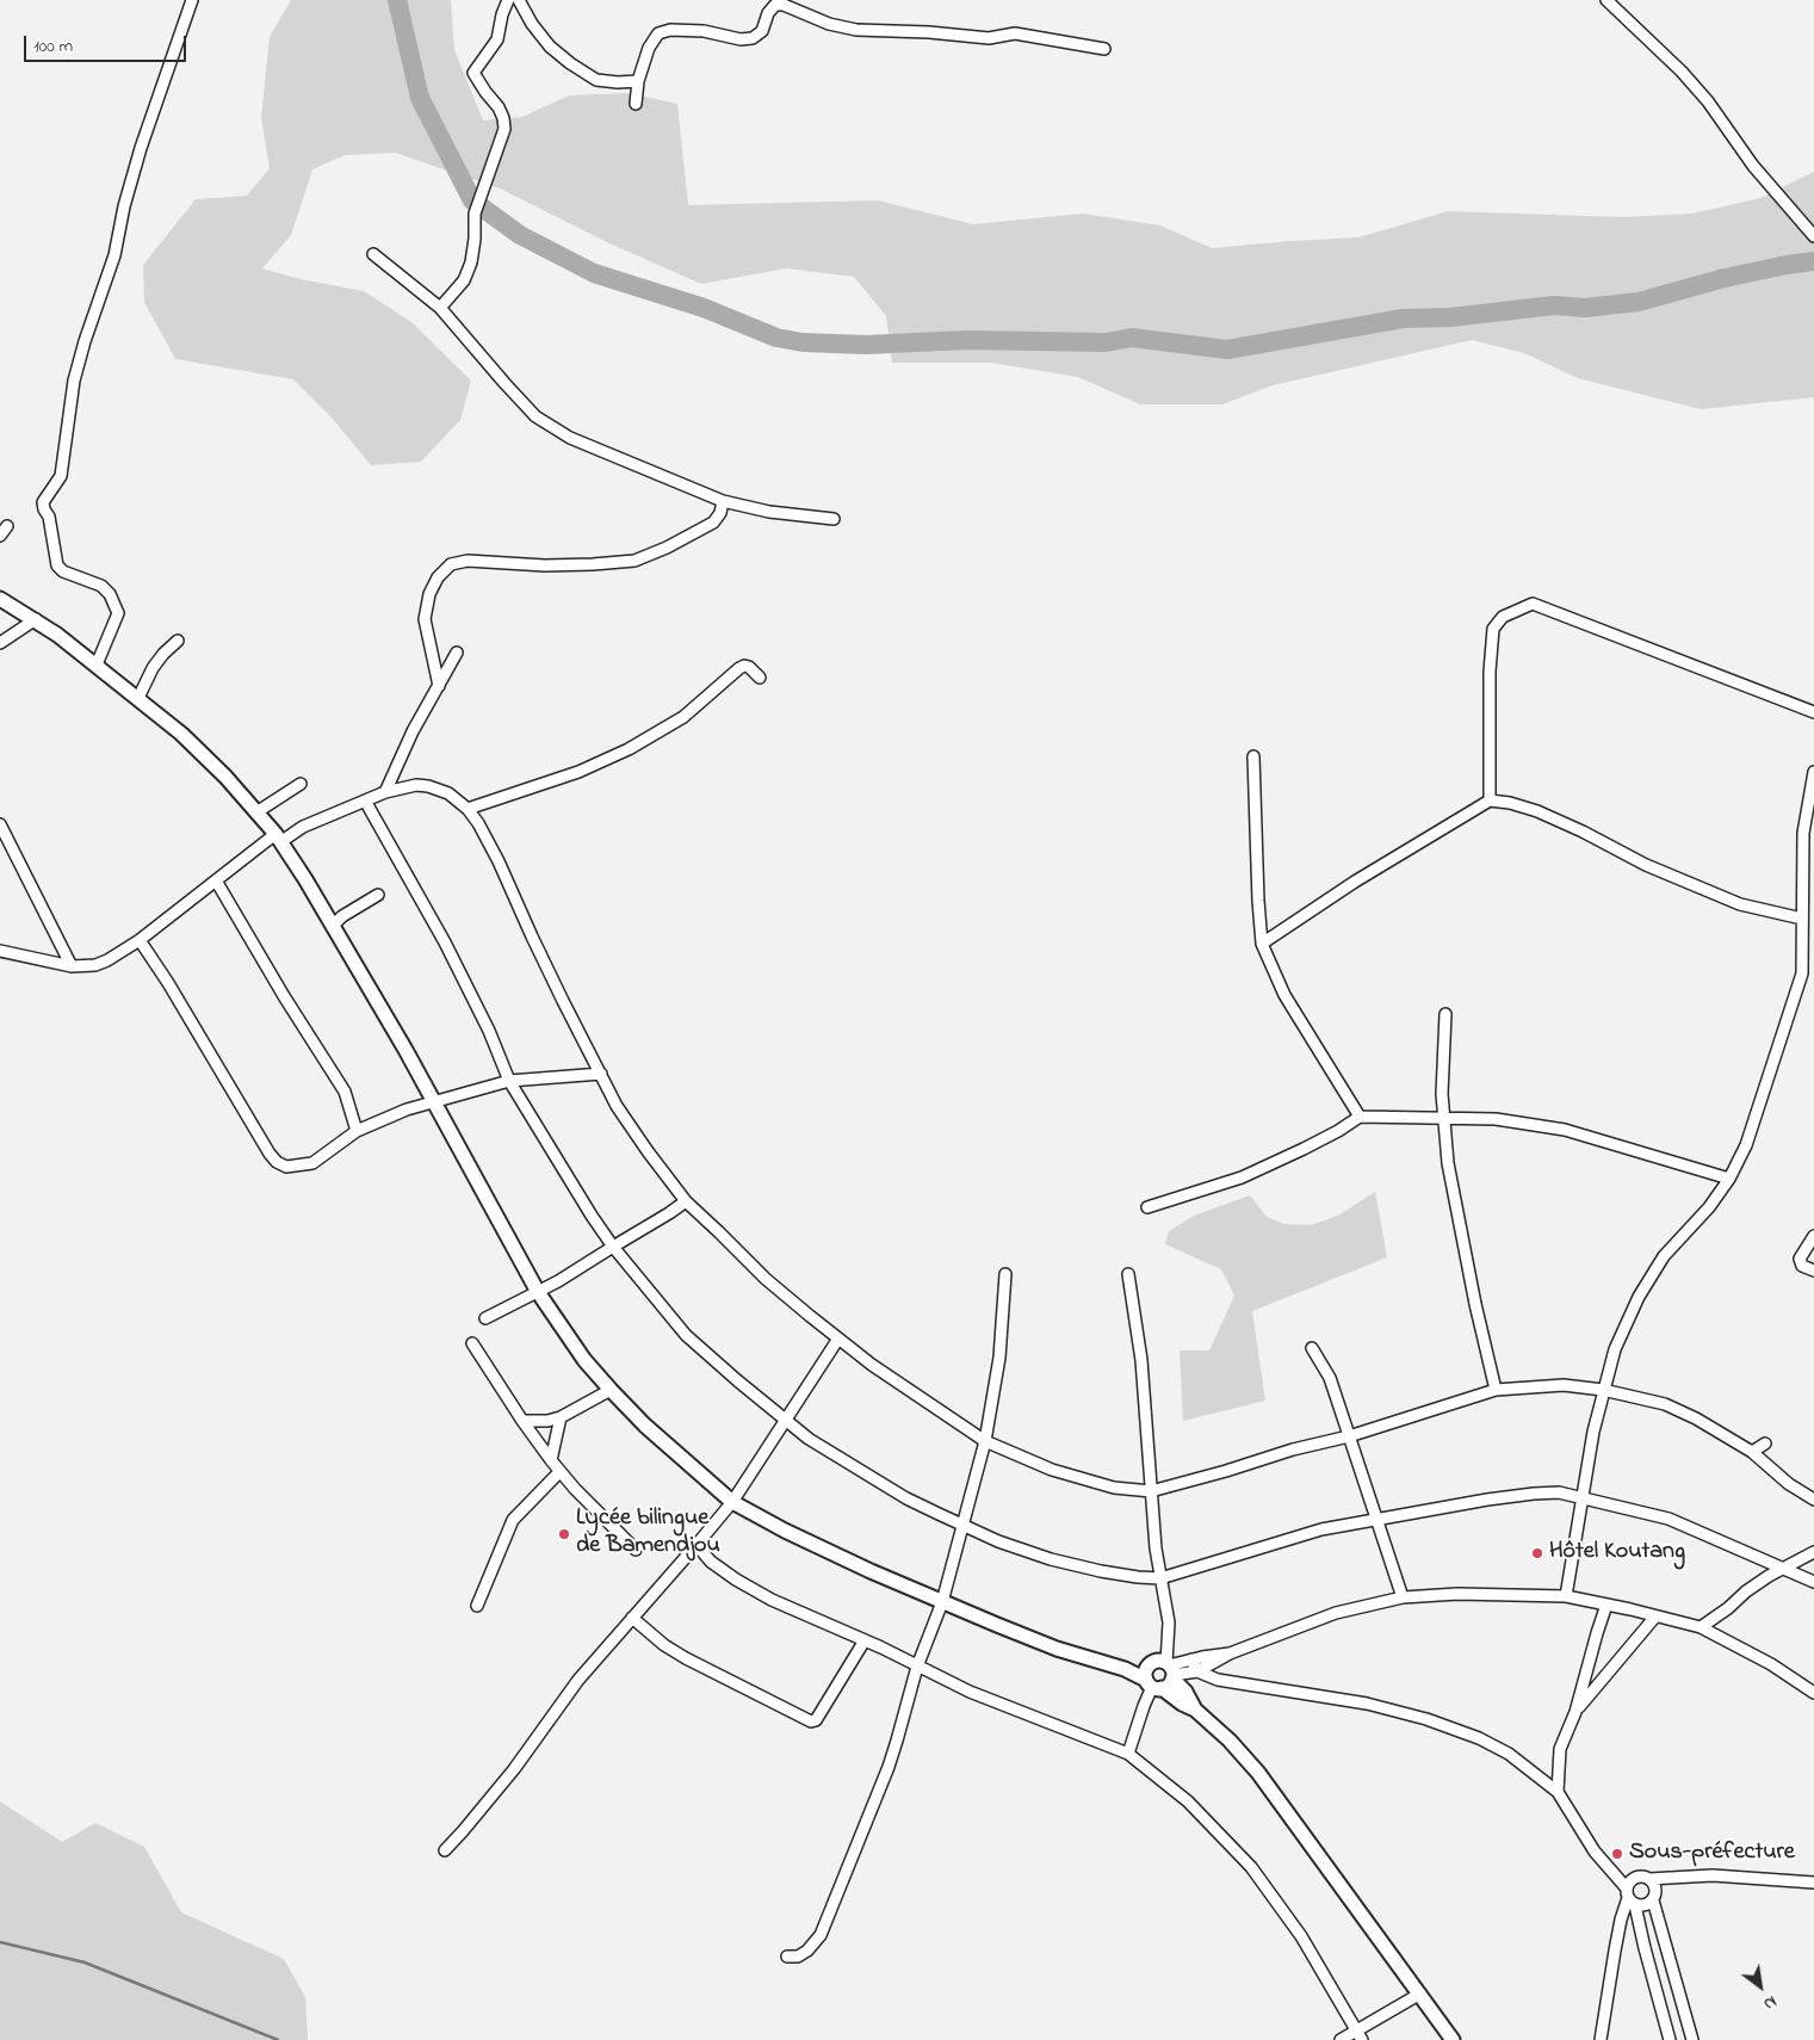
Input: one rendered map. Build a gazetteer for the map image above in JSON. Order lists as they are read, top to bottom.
{
  "places": ["Lycée bilingue de Bamendjou", "Hôtel Koutang", "Sous-préfecture"],
  "scale_bar": "100 m",
  "north": "bottom right"
}
